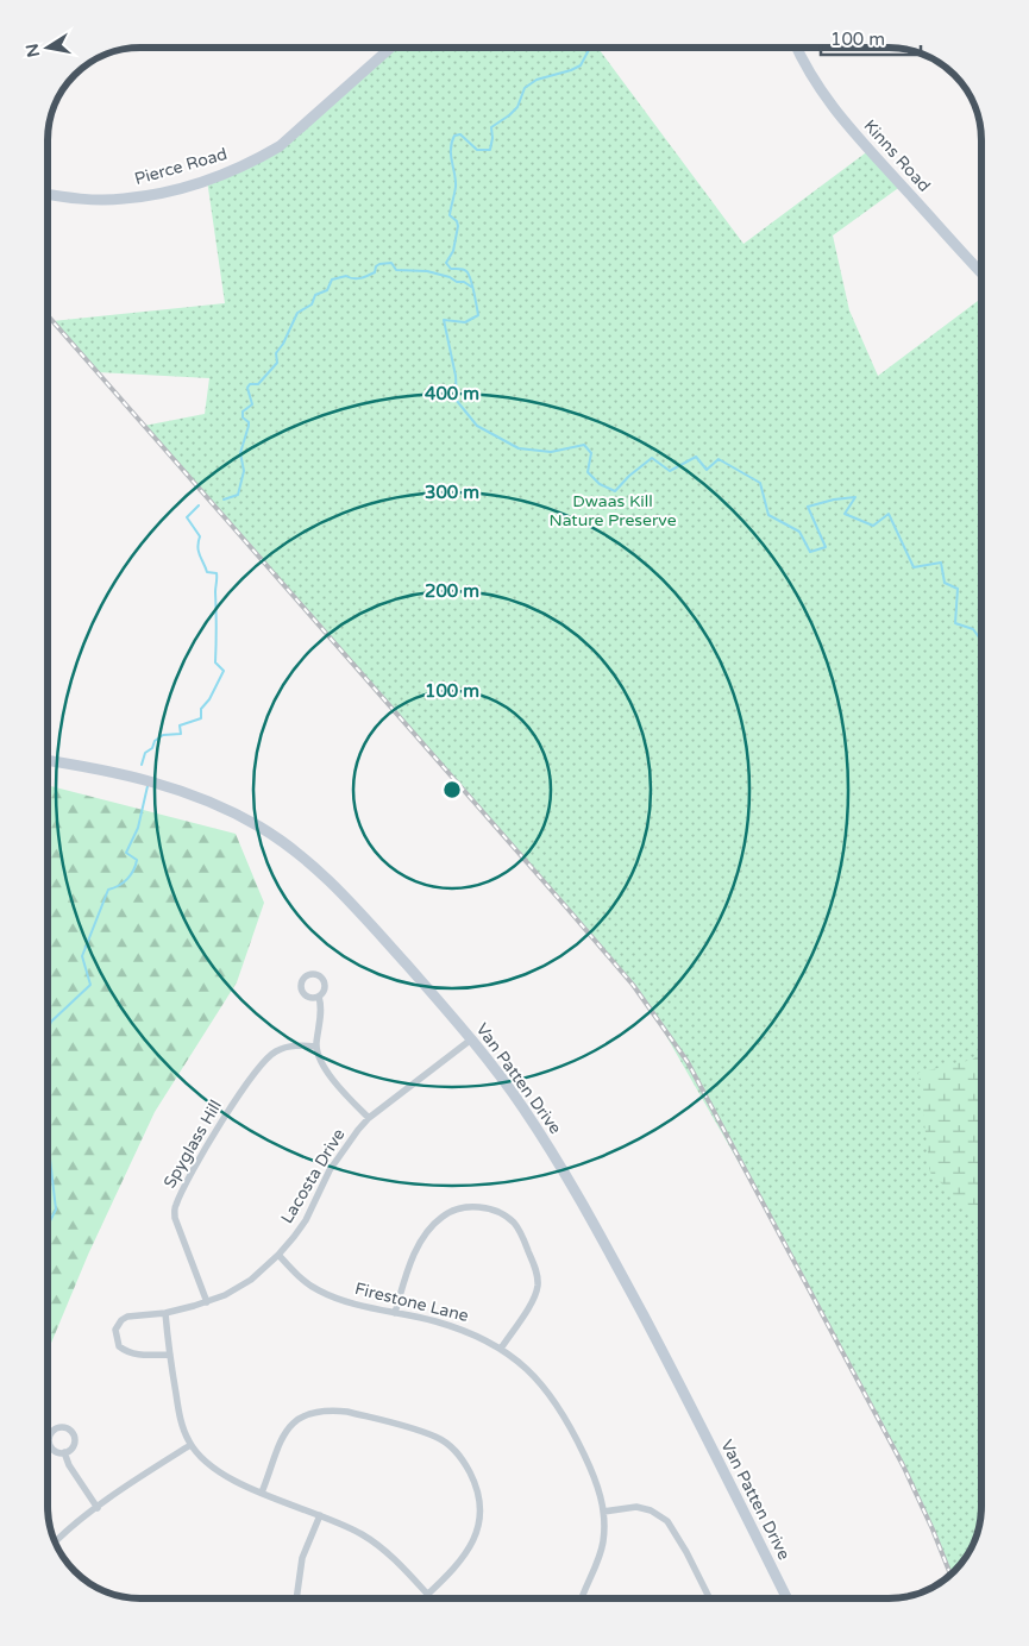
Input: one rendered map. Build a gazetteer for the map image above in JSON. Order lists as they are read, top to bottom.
{
  "streets": {
    "street": [
      "Kinns Road",
      "Pierce Road",
      "Van Patten Drive",
      "Spyglass Hill",
      "Lacosta Drive",
      "Firestone Lane"
    ]
  },
  "crossings": [
    ["Van Patten Drive", "Lacosta Drive"],
    ["Spyglass Hill", "Lacosta Drive"],
    ["Lacosta Drive", "Firestone Lane"]
  ],
  "parks": ["Dwaas Kill Nature Preserve"],
  "scale_bar": "100 m",
  "north": "left",
  "rings": [
    "400 m",
    "300 m",
    "200 m",
    "100 m"
  ]
}
